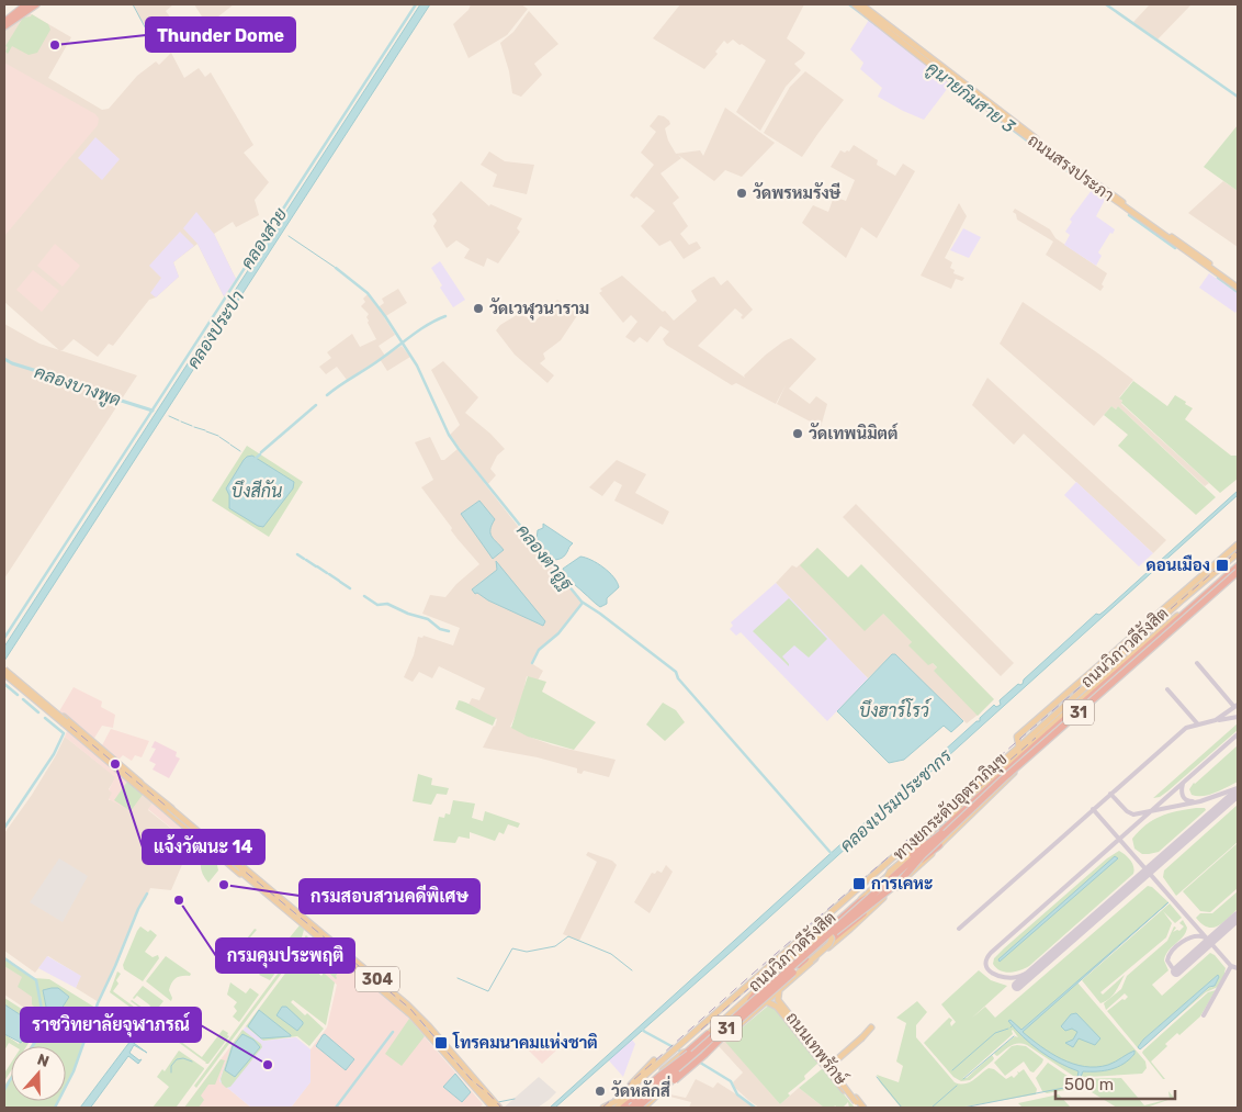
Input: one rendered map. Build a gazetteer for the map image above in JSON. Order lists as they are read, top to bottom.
{
  "streets": {
    "highway": ["ถนนวิภาวดีรังสิต", "31", "ทางยกระดับอุตราภิมุข"],
    "main road": ["ถนนสรงประภา", "304", "ถนนเทพรักษ์"]
  },
  "crossings": [
    ["ถนนวิภาวดีรังสิต", "31"],
    ["ถนนวิภาวดีรังสิต", "ทางยกระดับอุตราภิมุข"],
    ["ถนนวิภาวดีรังสิต", "ถนนเทพรักษ์"]
  ],
  "water": [
    "คูนายกิมสาย 3",
    "คลองส่วย",
    "คลองประปา",
    "คลองบางพูด",
    "บึงสีกัน",
    "คลองตาอูฐ",
    "บึงฮาร์โรว์",
    "คลองเปรมประชากร"
  ],
  "places": {
    "other": [
      "Thunder Dome",
      "วัดพรหมรังษี",
      "วัดเวฬุวนาราม",
      "วัดเทพนิมิตต์",
      "แจ้งวัฒนะ 14",
      "กรมสอบสวนคดีพิเศษ",
      "กรมคุมประพฤติ",
      "ราชวิทยาลัยจุฬาภรณ์",
      "วัดหลักสี่"
    ],
    "transit": ["ดอนเมือง", "การเคหะ", "โทรคมนาคมแห่งชาติ"]
  },
  "scale_bar": "500 m",
  "north": "top"
}
